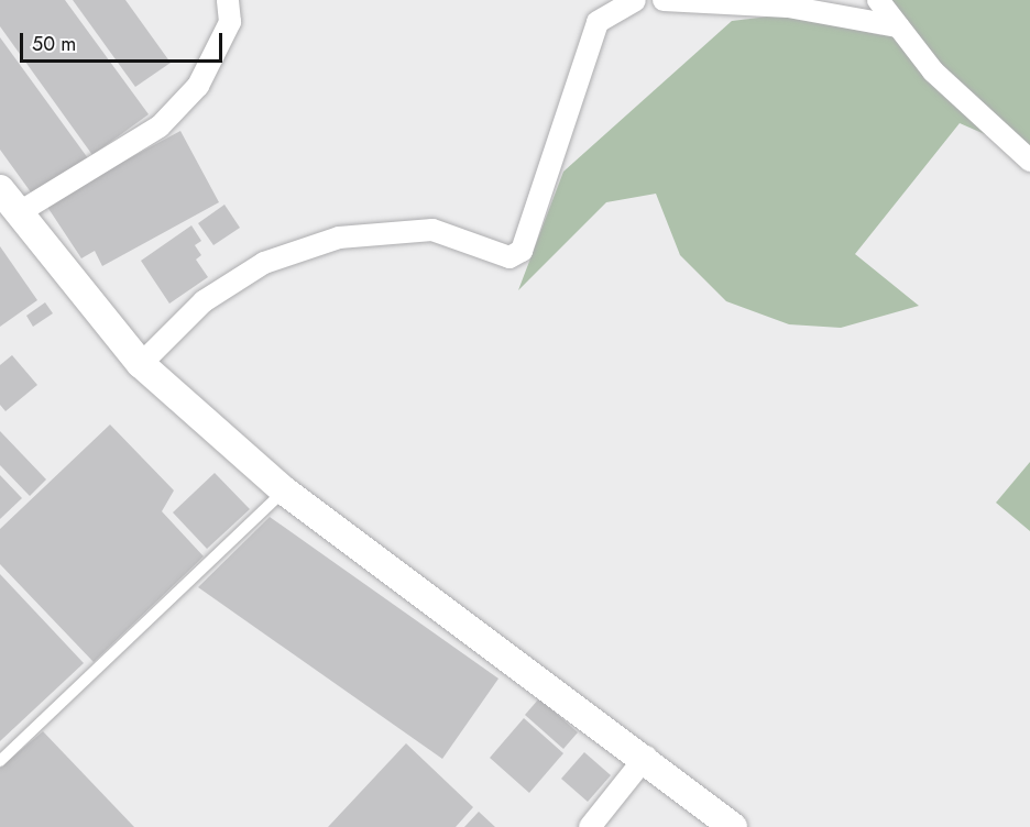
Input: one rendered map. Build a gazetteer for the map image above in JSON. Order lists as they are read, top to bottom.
{
  "scale_bar": "50 m"
}
